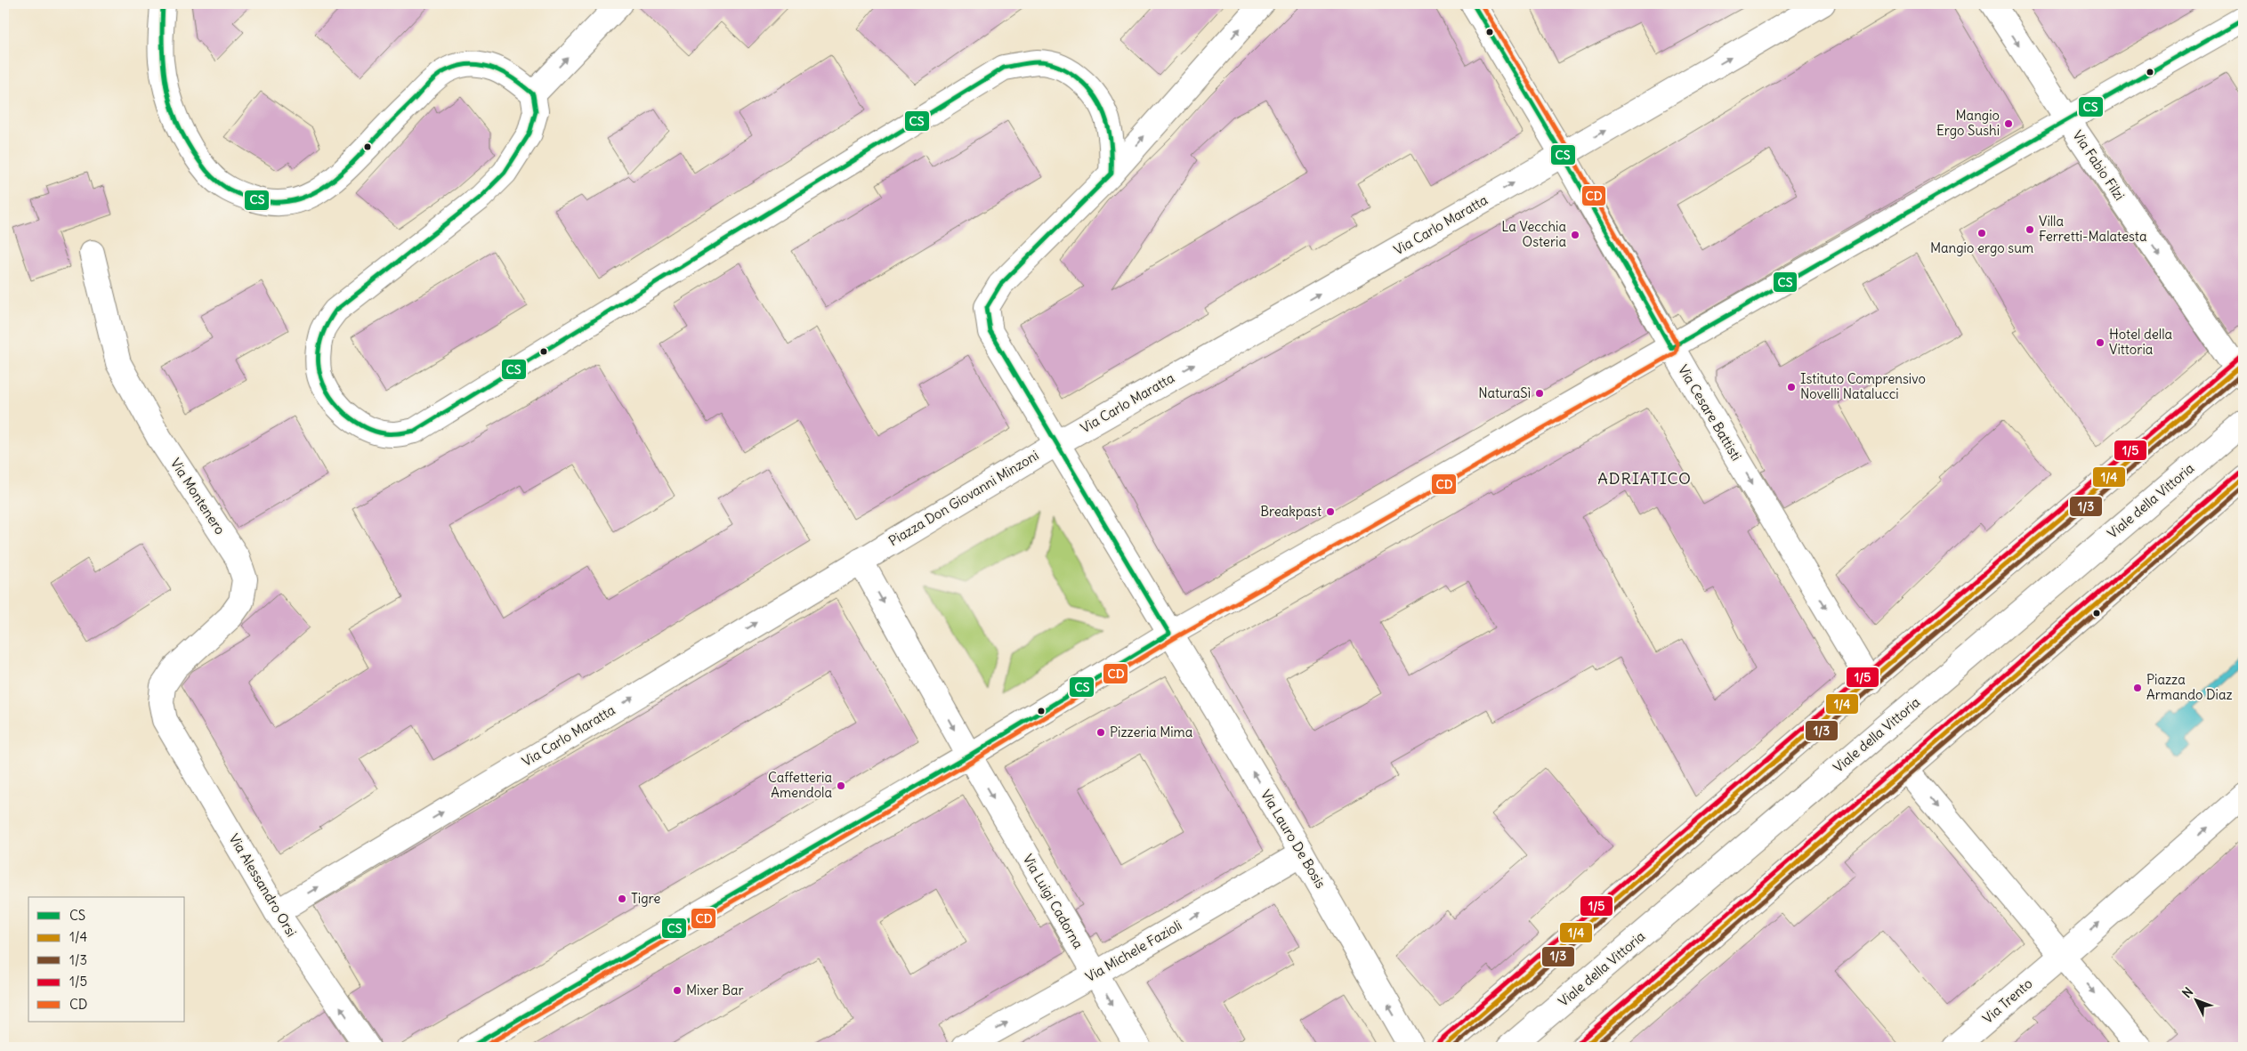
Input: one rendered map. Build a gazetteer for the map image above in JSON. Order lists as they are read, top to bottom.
{
  "streets": {
    "street": [
      "Via Fabio Filzi",
      "Via Carlo Maratta",
      "Via Cesare Battisti",
      "Via Montenero",
      "Piazza Don Giovanni Minzoni",
      "Viale della Vittoria",
      "Via Lauro De Bosis",
      "Via Alessandro Orsi",
      "Via Luigi Cadorna",
      "Via Michele Fazioli",
      "Via Trento"
    ]
  },
  "crossings": [
    ["Via Carlo Maratta", "Via Cesare Battisti"],
    ["Via Carlo Maratta", "Piazza Don Giovanni Minzoni"],
    ["Via Carlo Maratta", "Via Alessandro Orsi"],
    ["Via Montenero", "Via Alessandro Orsi"],
    ["Via Lauro De Bosis", "Via Michele Fazioli"],
    ["Via Luigi Cadorna", "Via Michele Fazioli"]
  ],
  "one_way": [
    "Via Fabio Filzi",
    "Via Carlo Maratta",
    "Via Cesare Battisti",
    "Via Lauro De Bosis",
    "Via Alessandro Orsi",
    "Via Luigi Cadorna",
    "Via Michele Fazioli"
  ],
  "districts": ["ADRIATICO"],
  "places": [
    "Mangio Ergo Sushi",
    "Villa Ferretti-Malatesta",
    "Mangio ergo sum",
    "La Vecchia Osteria",
    "Hotel della Vittoria",
    "Istituto Comprensivo Novelli Natalucci",
    "NaturaSì",
    "Breakpast",
    "Piazza Armando Diaz",
    "Pizzeria Mima",
    "Caffetteria Amendola",
    "Tigre",
    "Mixer Bar"
  ],
  "lines": [
    "transit line CS",
    "transit line CD",
    "transit line 1/5",
    "transit line 1/4",
    "transit line 1/3"
  ],
  "legend": [
    "CS",
    "1/4",
    "1/3",
    "1/5",
    "CD"
  ],
  "north": "top left"
}
